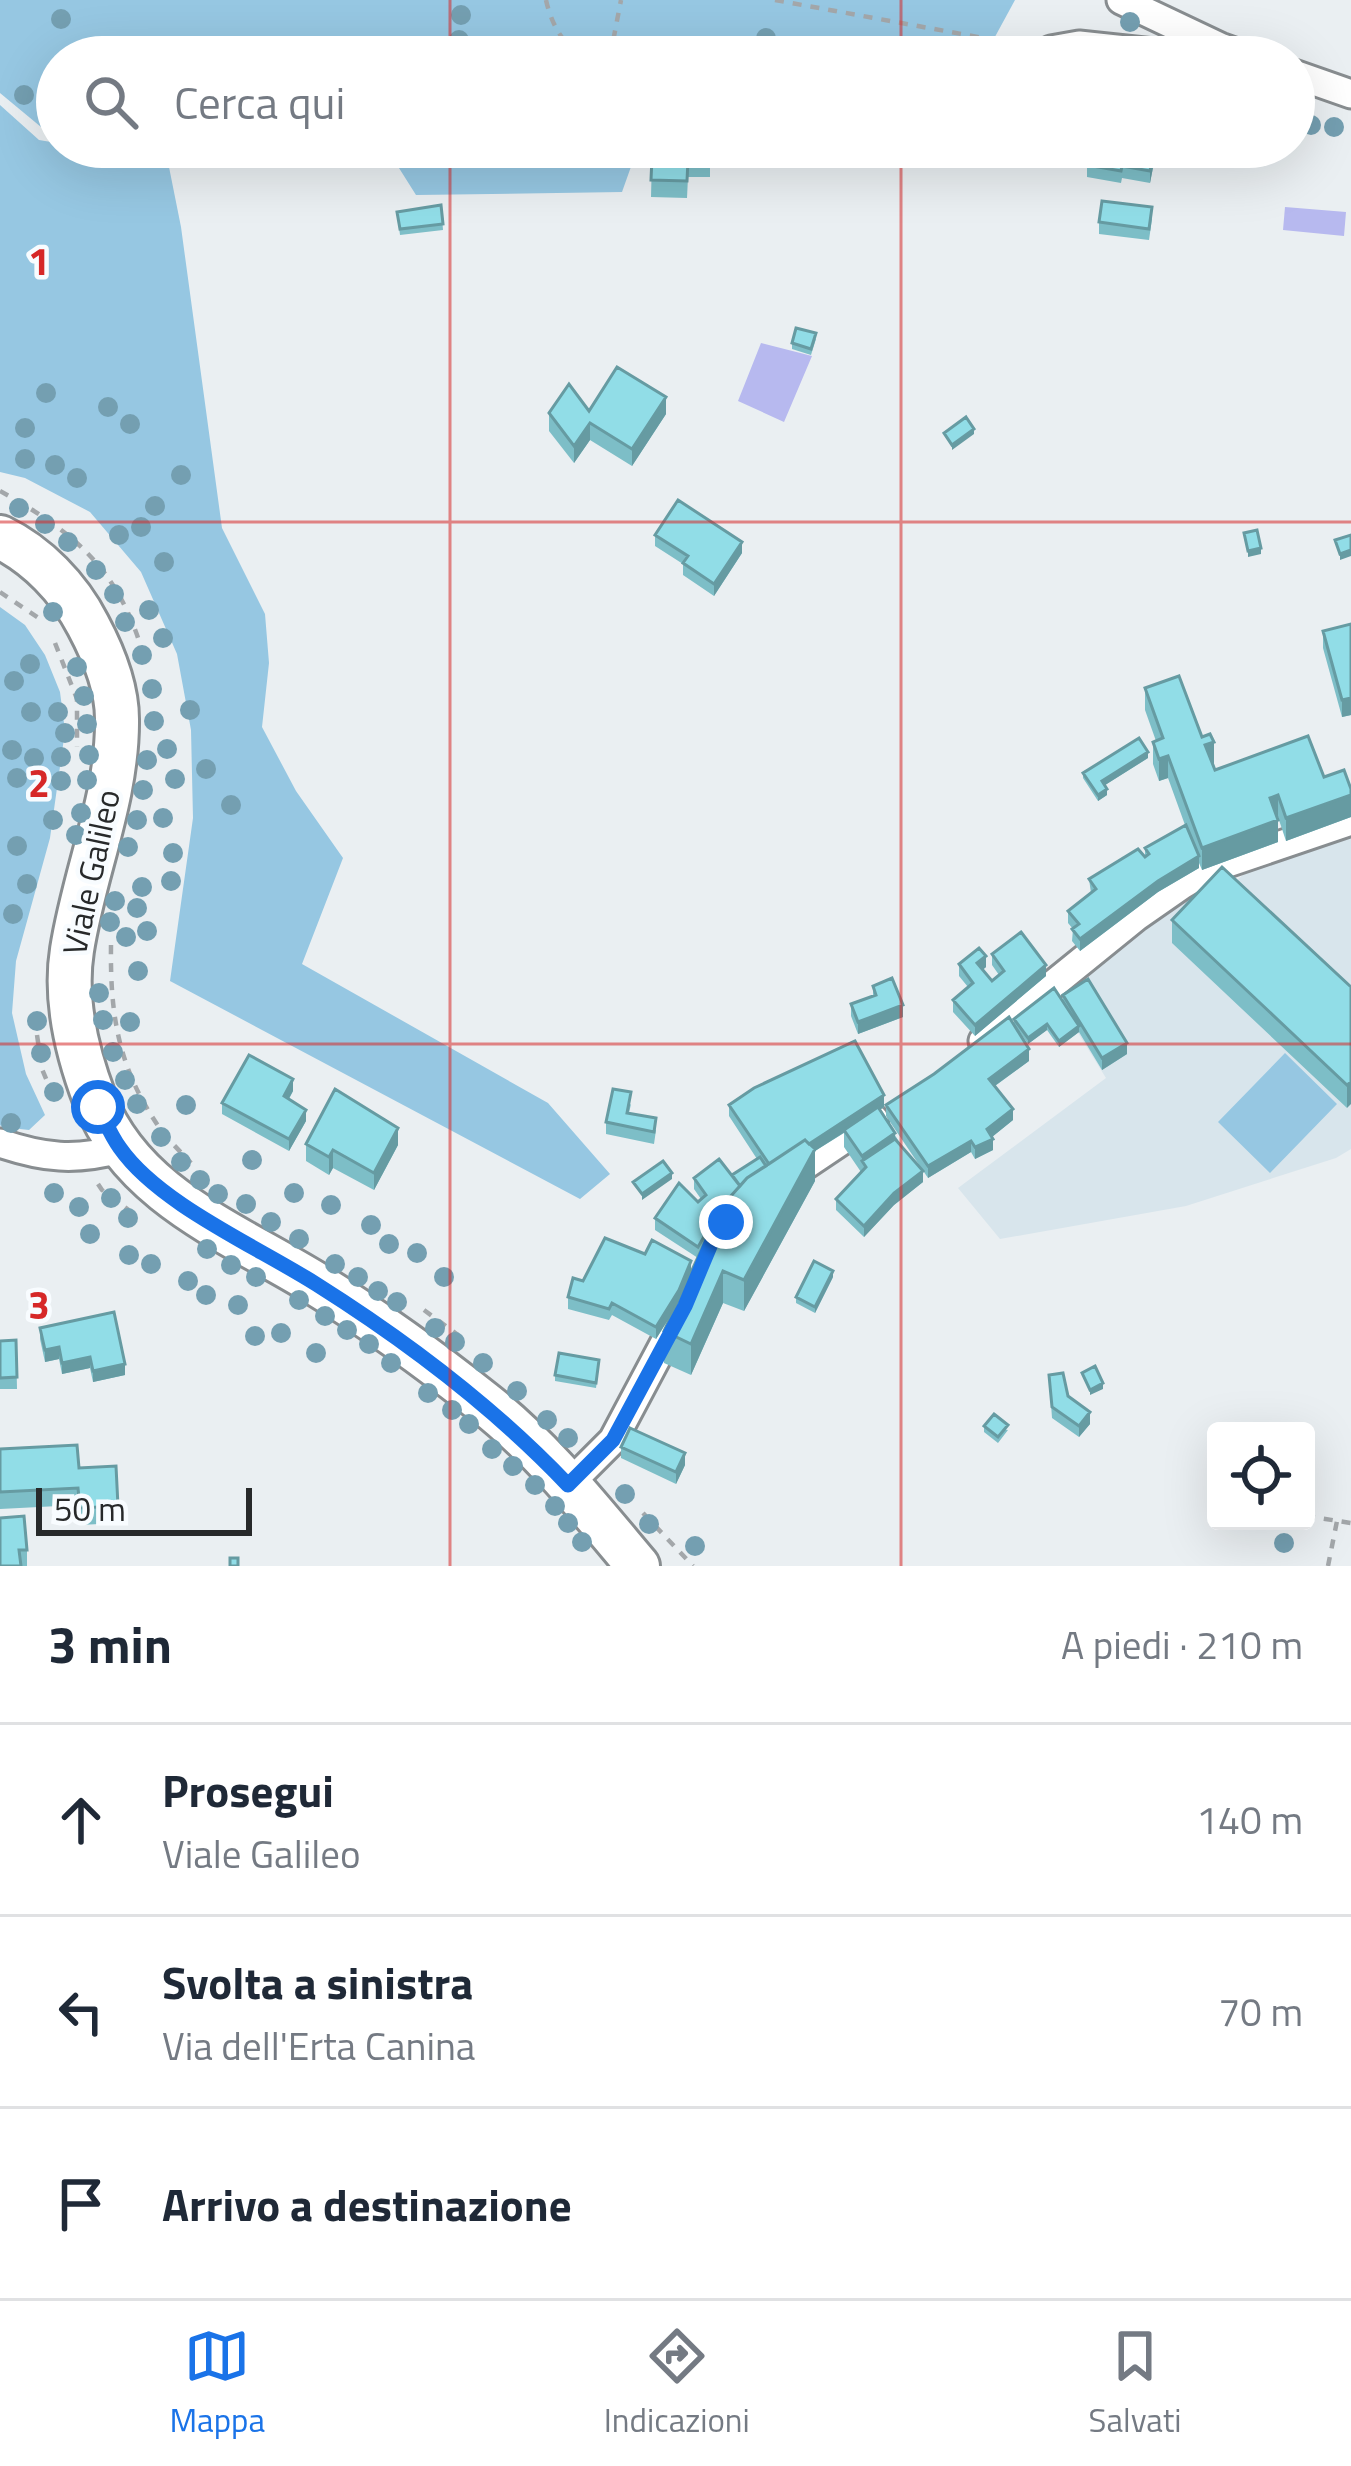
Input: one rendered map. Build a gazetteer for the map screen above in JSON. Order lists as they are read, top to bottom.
{
  "streets": {
    "main road": ["Viale Galileo"]
  },
  "scale_bar": "50 m",
  "page": {
    "search": "Cerca qui",
    "scale": "50 m",
    "heading": ["3 min", "A piedi · 210 m"],
    "list": [
      ["Prosegui", "Viale Galileo", "140 m"],
      ["Svolta a sinistra", "Via dell'Erta Canina", "70 m"],
      "Arrivo a destinazione"
    ],
    "nav": ["Mappa", "Indicazioni", "Salvati"]
  },
  "grid": {
    "rows": ["1", "2", "3"]
  }
}
